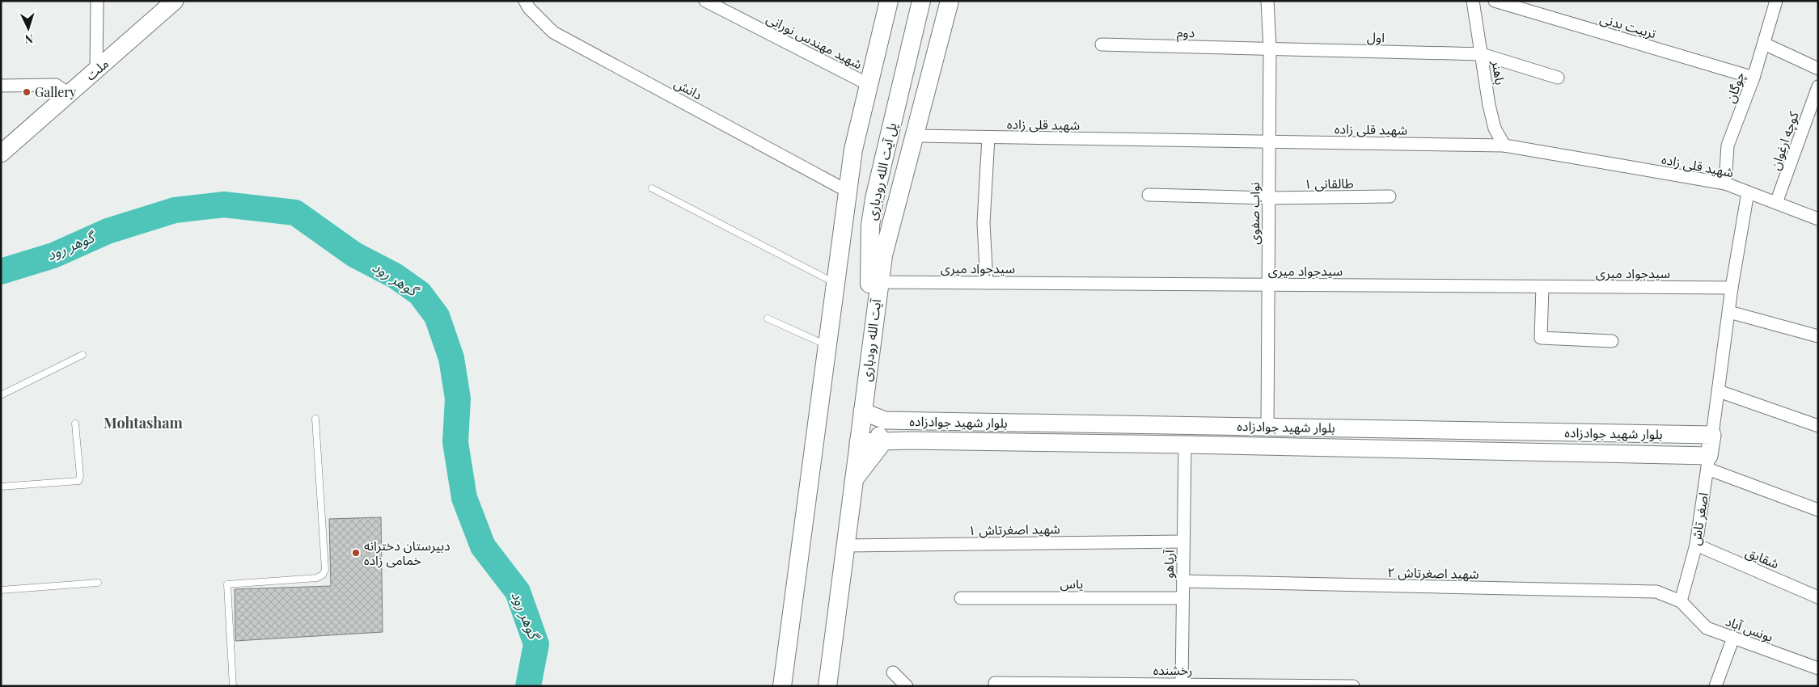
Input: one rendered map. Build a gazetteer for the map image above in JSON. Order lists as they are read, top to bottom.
{
  "streets": {
    "main road": ["پل آیت الله رودباری", "آیت الله رودباری"],
    "street": [
      "تربیت بدنی",
      "دوم",
      "اول",
      "شهید مهندس نورانی",
      "ملت",
      "باهنر",
      "چوگان",
      "دانش",
      "شهید قلی زاده",
      "کوچه ارغوان",
      "طالقانی ۱",
      "نواب صفوی",
      "سیدجواد میری",
      "بلوار شهید جوادزاده",
      "اصغر تاش",
      "شهید اصغرتاش ۱",
      "شقایق",
      "آریاهو",
      "شهید اصغرتاش ۲",
      "یاس",
      "یونس آباد",
      "رخشنده"
    ]
  },
  "crossings": [
    ["تربیت بدنی", "چوگان"],
    ["دوم", "اول"],
    ["دوم", "نواب صفوی"],
    ["اول", "باهنر"],
    ["اول", "نواب صفوی"],
    ["باهنر", "شهید قلی زاده"],
    ["چوگان", "شهید قلی زاده"],
    ["شهید قلی زاده", "کوچه ارغوان"],
    ["شهید قلی زاده", "نواب صفوی"],
    ["شهید قلی زاده", "آیت الله رودباری"],
    ["پل آیت الله رودباری", "آیت الله رودباری"],
    ["طالقانی ۱", "نواب صفوی"],
    ["نواب صفوی", "سیدجواد میری"],
    ["نواب صفوی", "بلوار شهید جوادزاده"],
    ["سیدجواد میری", "آیت الله رودباری"],
    ["آیت الله رودباری", "بلوار شهید جوادزاده"],
    ["آیت الله رودباری", "شهید اصغرتاش ۱"],
    ["بلوار شهید جوادزاده", "اصغر تاش"],
    ["بلوار شهید جوادزاده", "آریاهو"],
    ["اصغر تاش", "شقایق"],
    ["اصغر تاش", "شهید اصغرتاش ۲"],
    ["اصغر تاش", "یونس آباد"],
    ["شهید اصغرتاش ۱", "آریاهو"],
    ["آریاهو", "شهید اصغرتاش ۲"],
    ["آریاهو", "یاس"],
    ["آریاهو", "رخشنده"],
    ["شهید اصغرتاش ۲", "یونس آباد"]
  ],
  "districts": ["Mohtasham"],
  "water": ["گوهر رود"],
  "places": ["Gallery", "دبیرستان دخترانه خمامی زاده"],
  "north": "bottom"
}
